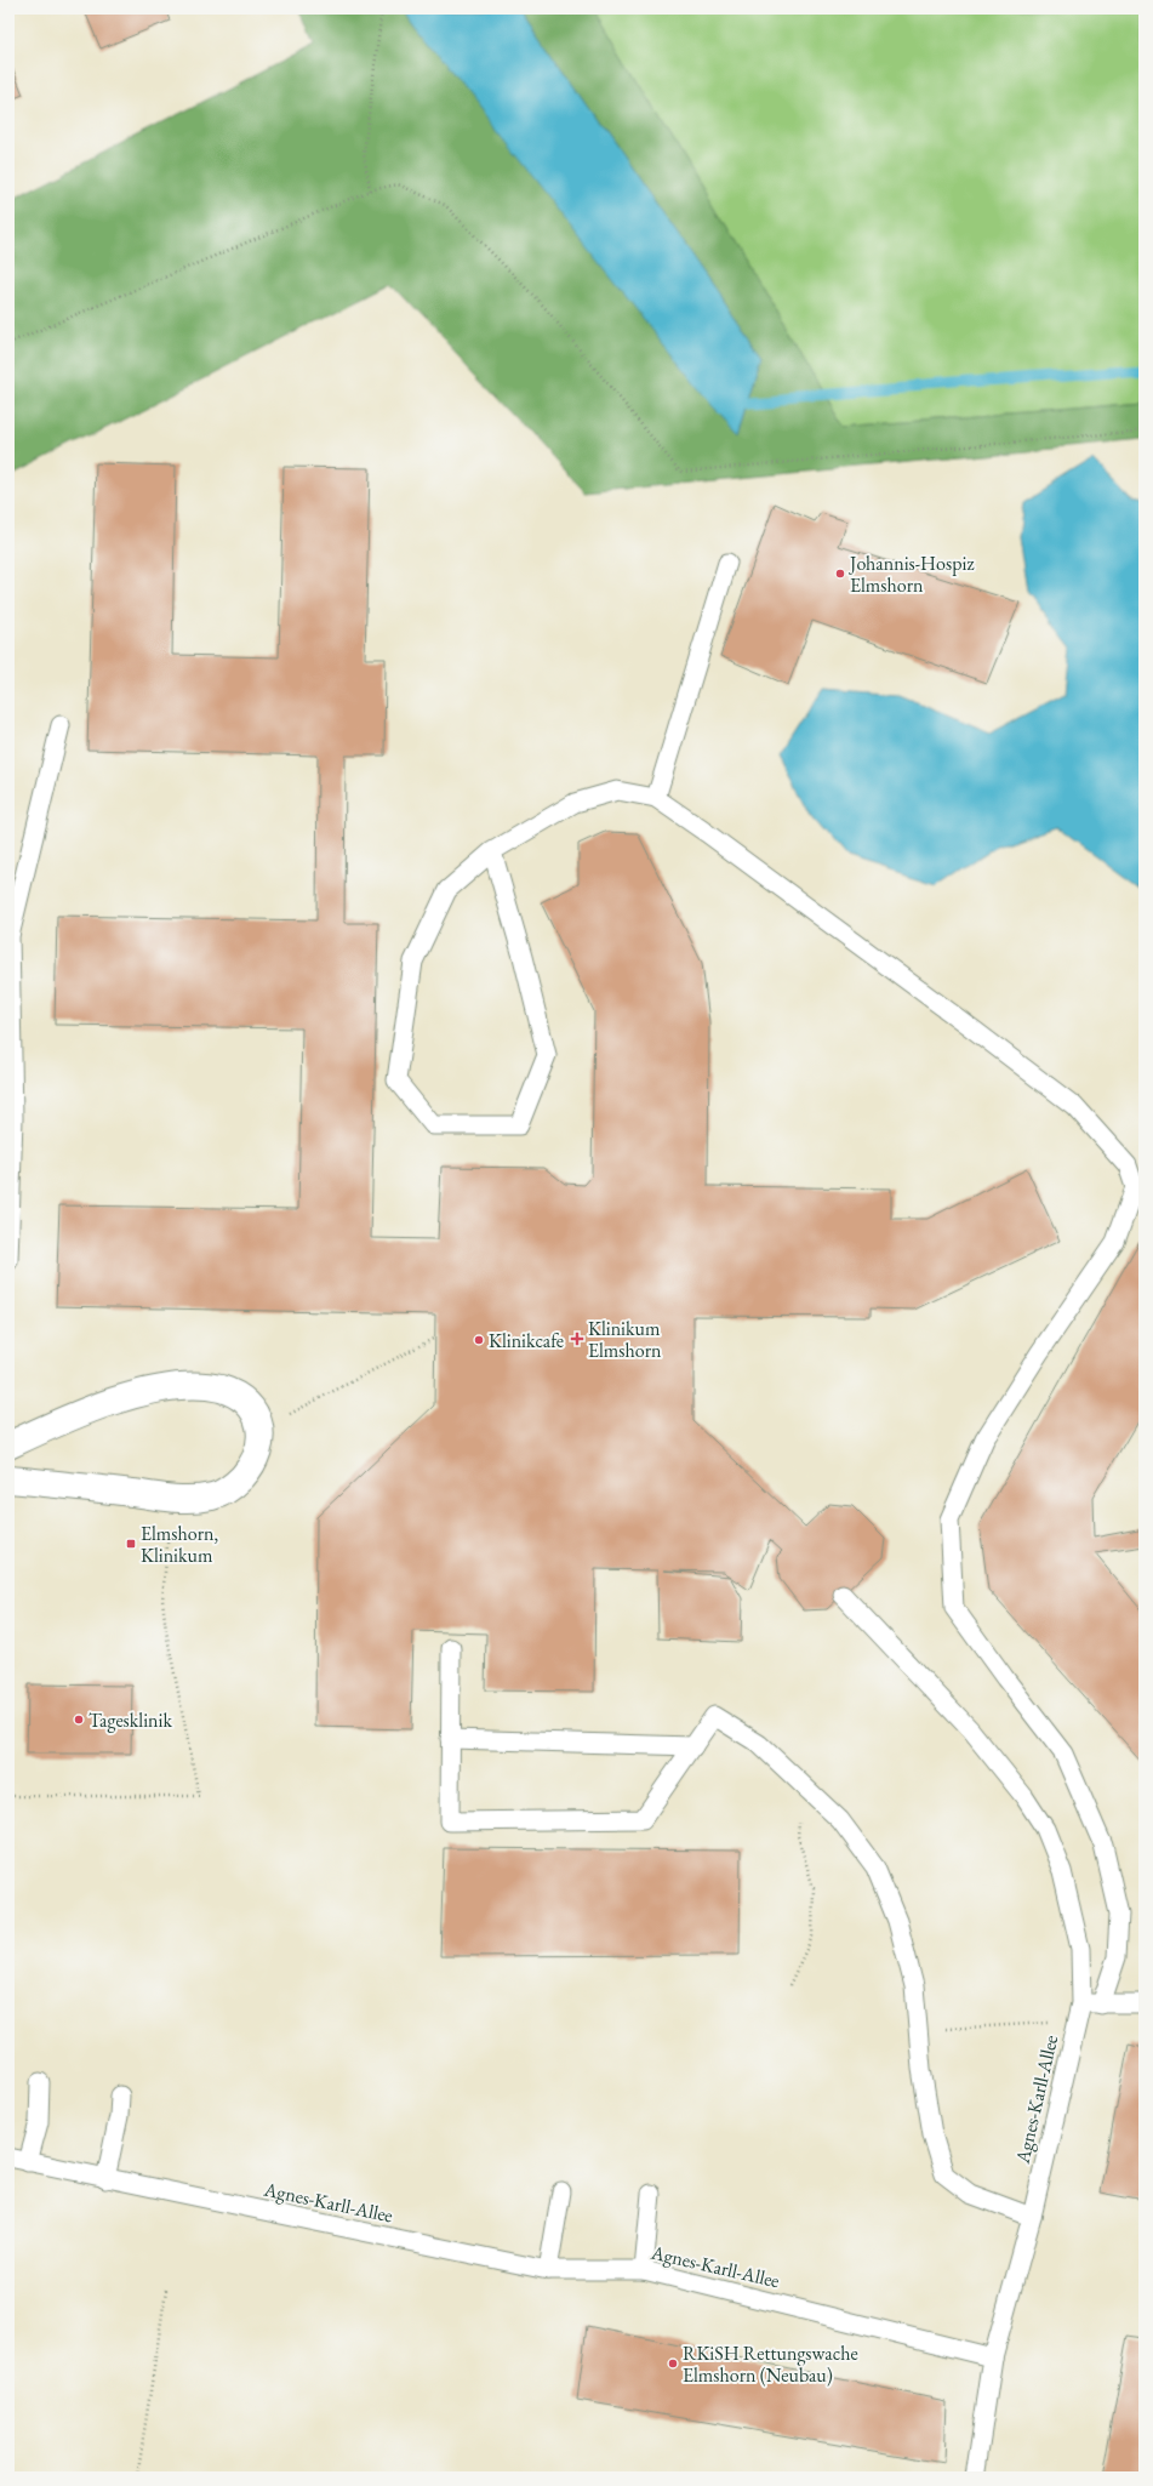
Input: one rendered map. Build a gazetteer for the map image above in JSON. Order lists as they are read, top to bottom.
{
  "streets": {
    "lane": ["Agnes-Karll-Allee"]
  },
  "places": {
    "other": [
      "Johannis-Hospiz Elmshorn",
      "Klinikcafe",
      "Tagesklinik",
      "RKiSH Rettungswache Elmshorn (Neubau)"
    ],
    "health": ["Klinikum Elmshorn"],
    "transit": ["Elmshorn, Klinikum"]
  }
}
